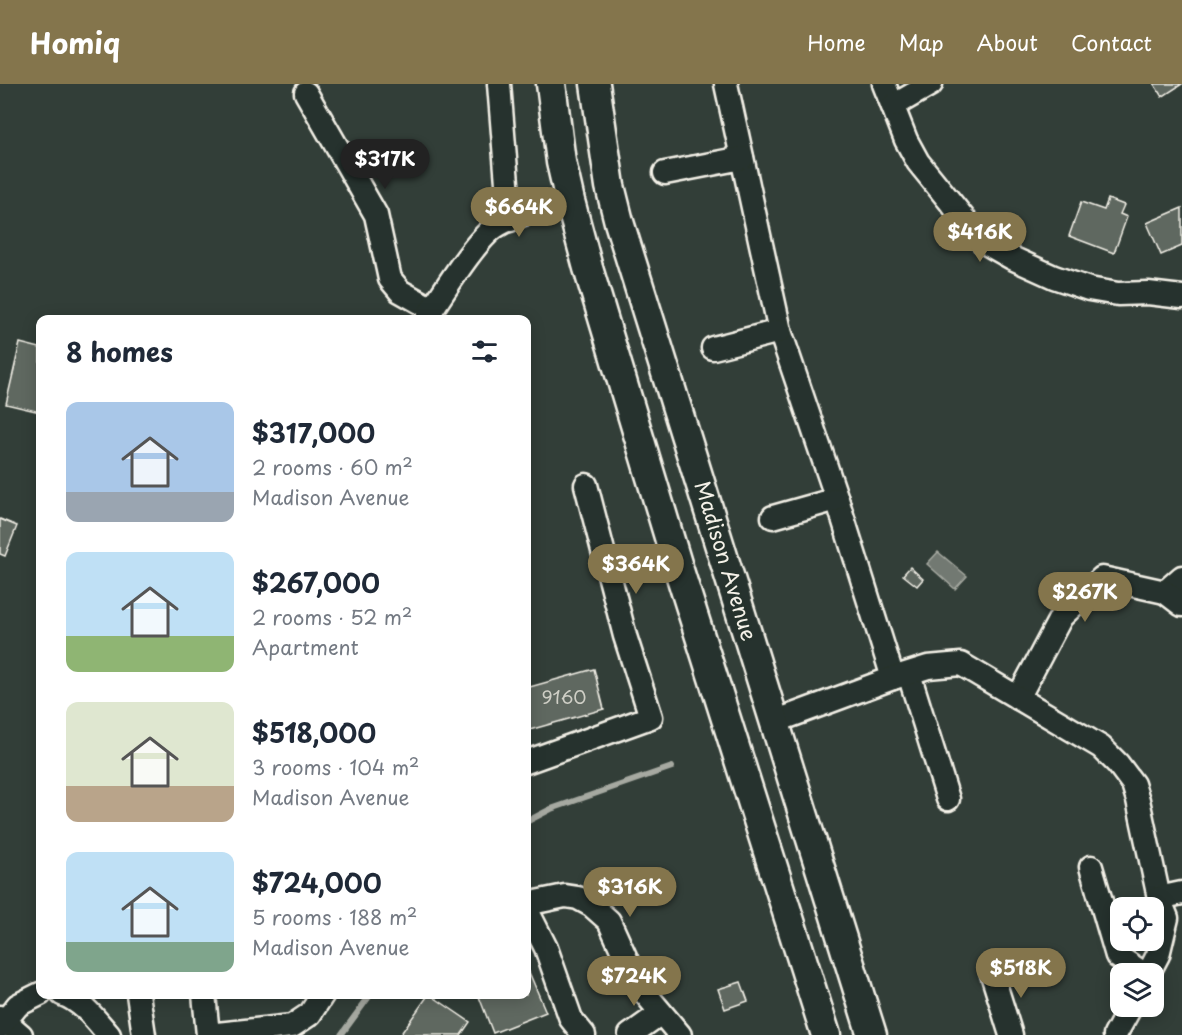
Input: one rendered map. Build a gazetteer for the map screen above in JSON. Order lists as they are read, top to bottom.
{
  "streets": {
    "main road": ["Madison Avenue"]
  },
  "house_numbers": ["9160"],
  "page": {
    "header": "Homiq",
    "nav": [
      "Home",
      "Map",
      "About",
      "Contact"
    ],
    "price": [
      "$317K",
      "$664K",
      "$416K",
      "$364K",
      "$267K",
      "$316K",
      "$518K",
      "$724K"
    ],
    "heading": "8 homes",
    "list": [
      {
        "name": "$317,000",
        "note": "2 rooms · 60 m² · Madison Avenue"
      },
      {
        "name": "$267,000",
        "note": "2 rooms · 52 m² · Apartment"
      },
      {
        "name": "$518,000",
        "note": "3 rooms · 104 m² · Madison Avenue"
      },
      {
        "name": "$724,000",
        "note": "5 rooms · 188 m² · Madison Avenue"
      }
    ]
  }
}
